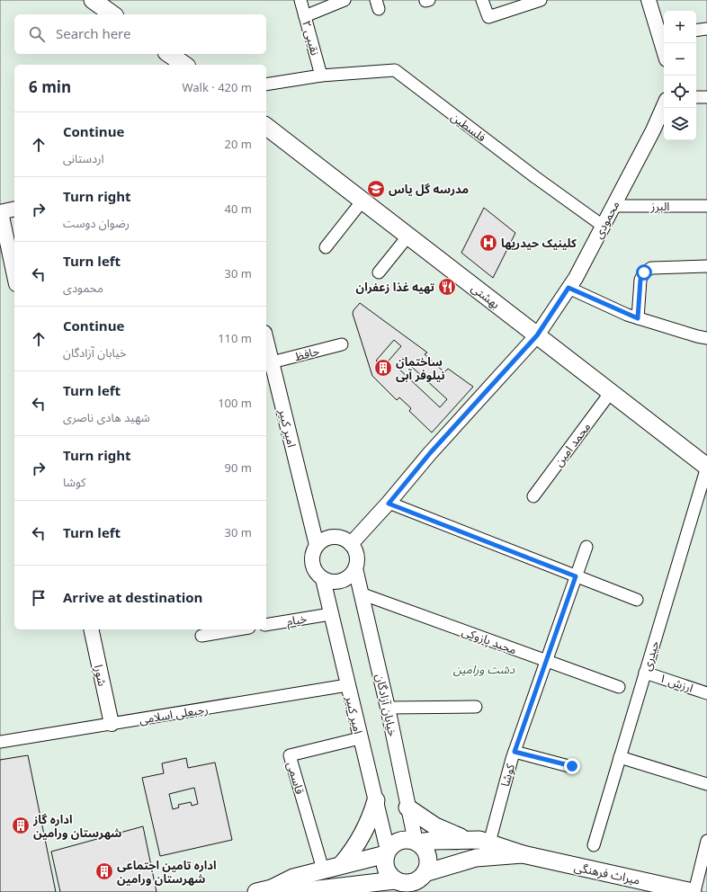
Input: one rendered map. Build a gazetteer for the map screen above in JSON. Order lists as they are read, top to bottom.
{
  "streets": {
    "main road": ["بهشتی", "میراث فرهنگی"],
    "street": [
      "نقیبی ۲",
      "فلسطین",
      "البرز",
      "محمودی",
      "حافظ",
      "امیر کبیر",
      "محمد امین",
      "خیام",
      "مجید پازوکی",
      "حیدری",
      "شورا",
      "ارزش ۱",
      "خیابان آزادگان",
      "رجبعلی اسلامی",
      "کوشا",
      "قاسمی"
    ]
  },
  "crossings": [
    ["نقیبی ۲", "فلسطین"],
    ["فلسطین", "محمودی"],
    ["البرز", "محمودی"],
    ["محمودی", "بهشتی"],
    ["بهشتی", "محمد امین"],
    ["بهشتی", "حیدری"],
    ["حافظ", "امیر کبیر"],
    ["امیر کبیر", "خیام"],
    ["امیر کبیر", "خیابان آزادگان"],
    ["امیر کبیر", "رجبعلی اسلامی"],
    ["امیر کبیر", "قاسمی"],
    ["مجید پازوکی", "خیابان آزادگان"],
    ["مجید پازوکی", "کوشا"],
    ["حیدری", "ارزش ۱"],
    ["شورا", "رجبعلی اسلامی"]
  ],
  "parks": ["دشت ورامین"],
  "places": {
    "school or university": ["مدرسه گل یاس"],
    "hospital": ["کلینیک حیدریها"],
    "restaurant": ["تهیه غذا زعفران"],
    "building": ["ساختمان نیلوفر آبی", "اداره گاز شهرستان ورامین", "اداره تامین اجتماعی شهرستان ورامین"]
  },
  "page": {
    "map_buttons": ["+", "−"],
    "search": "Search here",
    "heading": ["6 min", "Walk · 420 m"],
    "list": [
      ["Continue", "اردستانی", "20 m"],
      ["Turn right", "رضوان دوست", "40 m"],
      ["Turn left", "محمودی", "30 m"],
      ["Continue", "خیابان آزادگان", "110 m"],
      ["Turn left", "شهید هادی ناصری", "100 m"],
      ["Turn right", "کوشا", "90 m"],
      ["Turn left", "30 m"],
      "Arrive at destination"
    ]
  }
}
